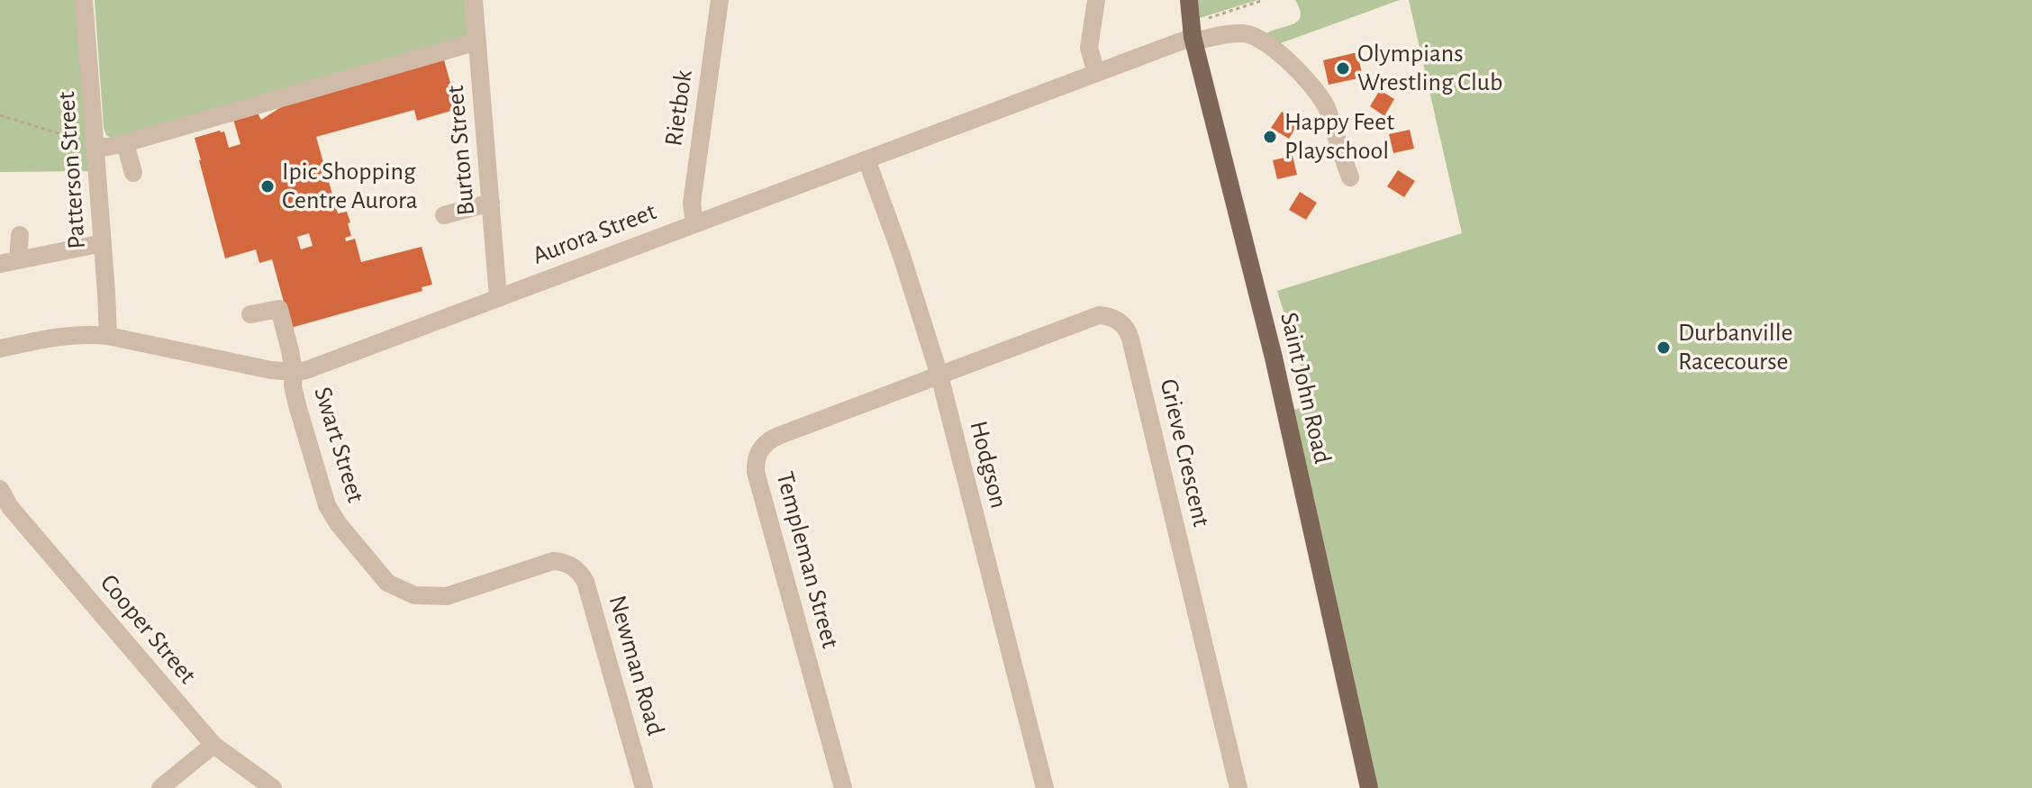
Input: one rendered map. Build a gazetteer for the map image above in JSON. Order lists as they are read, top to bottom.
{
  "streets": {
    "main road": ["Saint John Road"],
    "street": [
      "Rietbok",
      "Burton Street",
      "Patterson Street",
      "Aurora Street",
      "Swart Street",
      "Grieve Crescent",
      "Hodgson",
      "Templeman Street",
      "Cooper Street",
      "Newman Road"
    ]
  },
  "crossings": [
    ["Rietbok", "Aurora Street"],
    ["Burton Street", "Aurora Street"],
    ["Patterson Street", "Aurora Street"],
    ["Aurora Street", "Saint John Road"],
    ["Aurora Street", "Swart Street"],
    ["Aurora Street", "Hodgson"],
    ["Swart Street", "Newman Road"],
    ["Grieve Crescent", "Hodgson"],
    ["Grieve Crescent", "Templeman Street"],
    ["Hodgson", "Templeman Street"]
  ],
  "places": [
    "Olympians Wrestling Club",
    "Happy Feet Playschool",
    "Ipic Shopping Centre Aurora",
    "Durbanville Racecourse"
  ]
}
